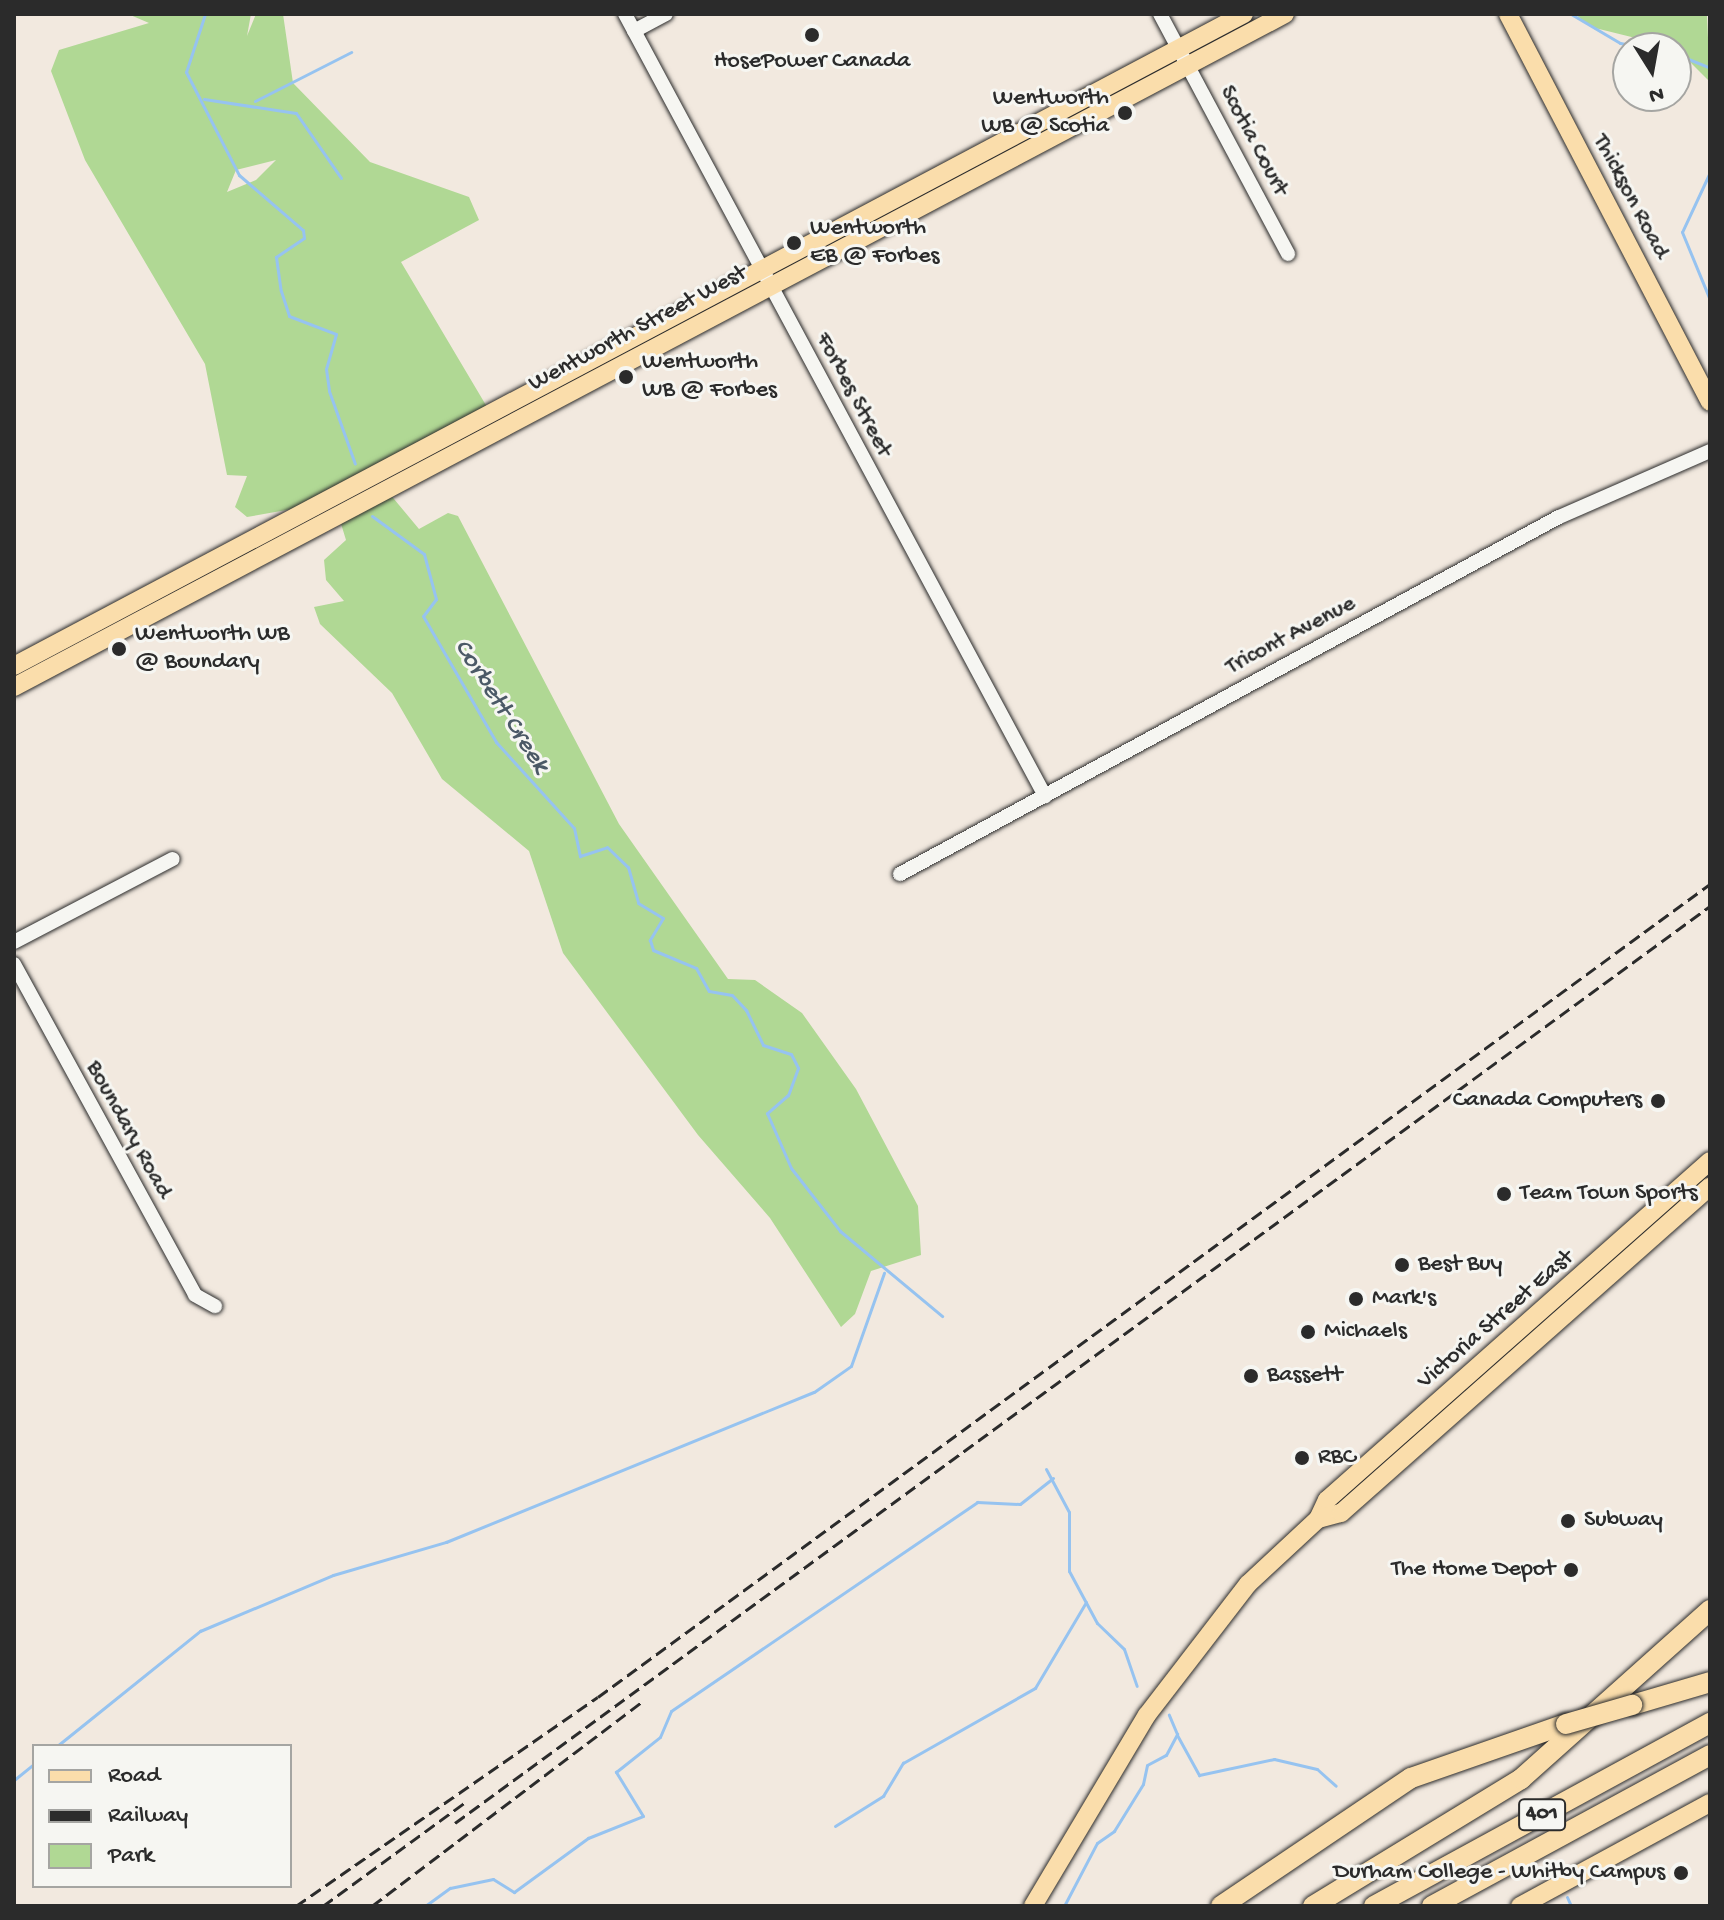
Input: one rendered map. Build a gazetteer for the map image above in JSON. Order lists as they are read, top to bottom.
{
  "streets": {
    "highway": ["401"],
    "main road": ["Thickson Road", "Wentworth Street West", "Victoria Street East"],
    "street": [
      "Scotia Court",
      "Forbes Street",
      "Tricont Avenue",
      "Boundary Road"
    ]
  },
  "crossings": [
    ["Scotia Court", "Wentworth Street West"],
    ["Wentworth Street West", "Forbes Street"],
    ["Forbes Street", "Tricont Avenue"]
  ],
  "water": ["Corbett Creek"],
  "places": [
    "HosePower Canada",
    "Wentworth WB @ Scotia",
    "Wentworth EB @ Forbes",
    "Wentworth WB @ Forbes",
    "Wentworth WB @ Boundary",
    "Canada Computers",
    "Team Town Sports",
    "Best Buy",
    "Mark's",
    "Michaels",
    "Bassett",
    "RBC",
    "Subway",
    "The Home Depot",
    "Durham College - Whitby Campus"
  ],
  "legend": ["Road", "Railway", "Park"],
  "north": "bottom"
}
